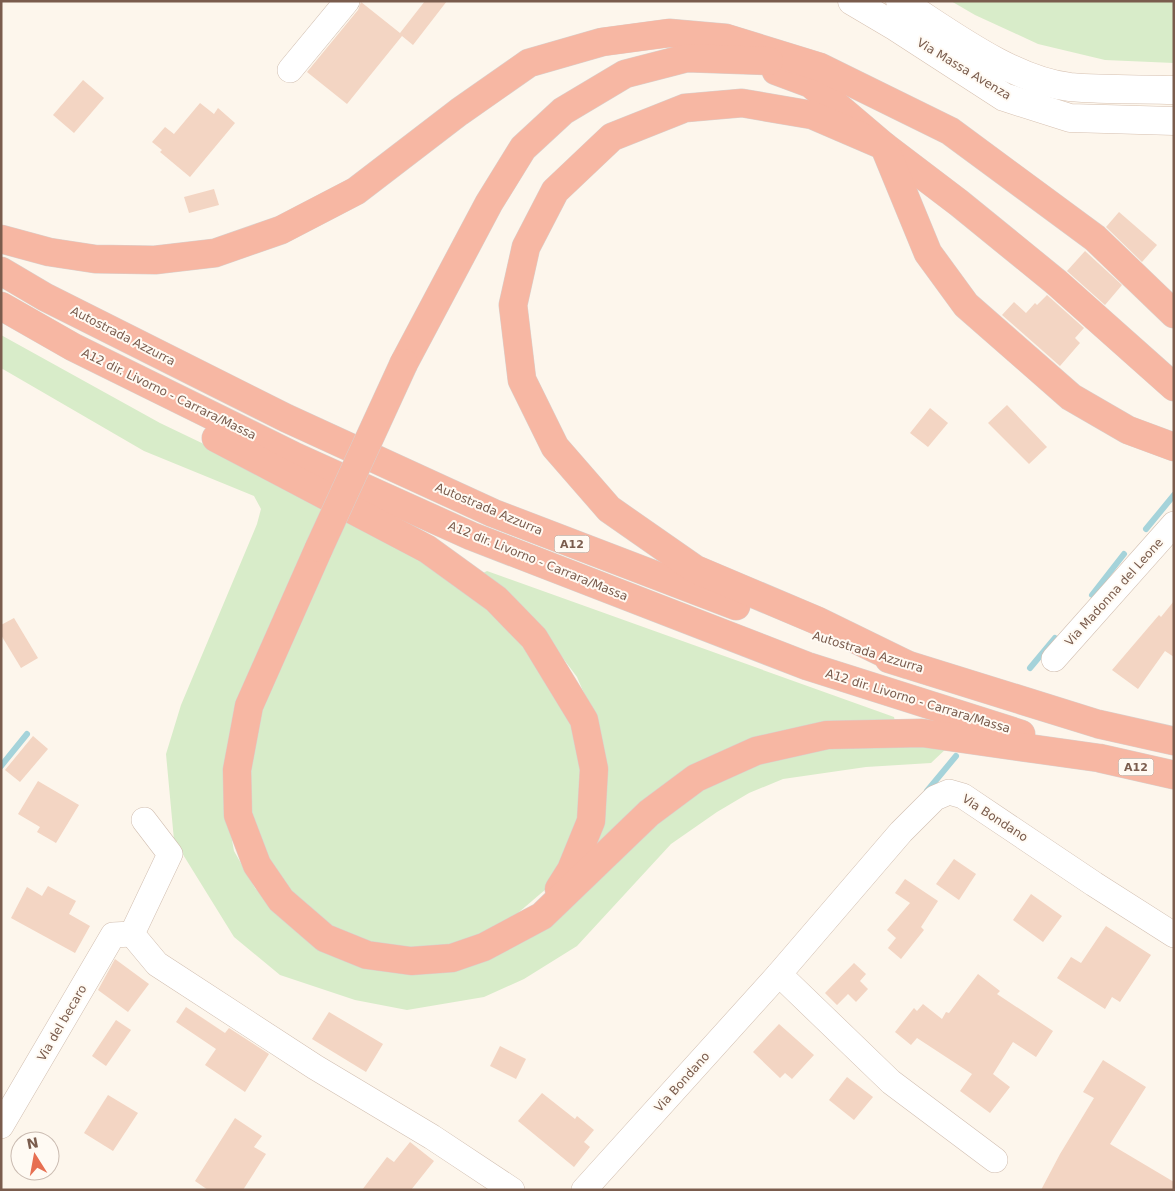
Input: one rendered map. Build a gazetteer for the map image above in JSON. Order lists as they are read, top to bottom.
{
  "streets": {
    "highway": ["Autostrada Azzurra", "A12 dir. Livorno - Carrara/Massa", "A12"],
    "main road": ["Via Massa Avenza"],
    "street": ["Via Madonna del Leone", "Via Bondano", "Via del becaro"]
  },
  "crossings": [
    ["A12 dir. Livorno - Carrara/Massa", "A12"]
  ],
  "north": "top"
}
